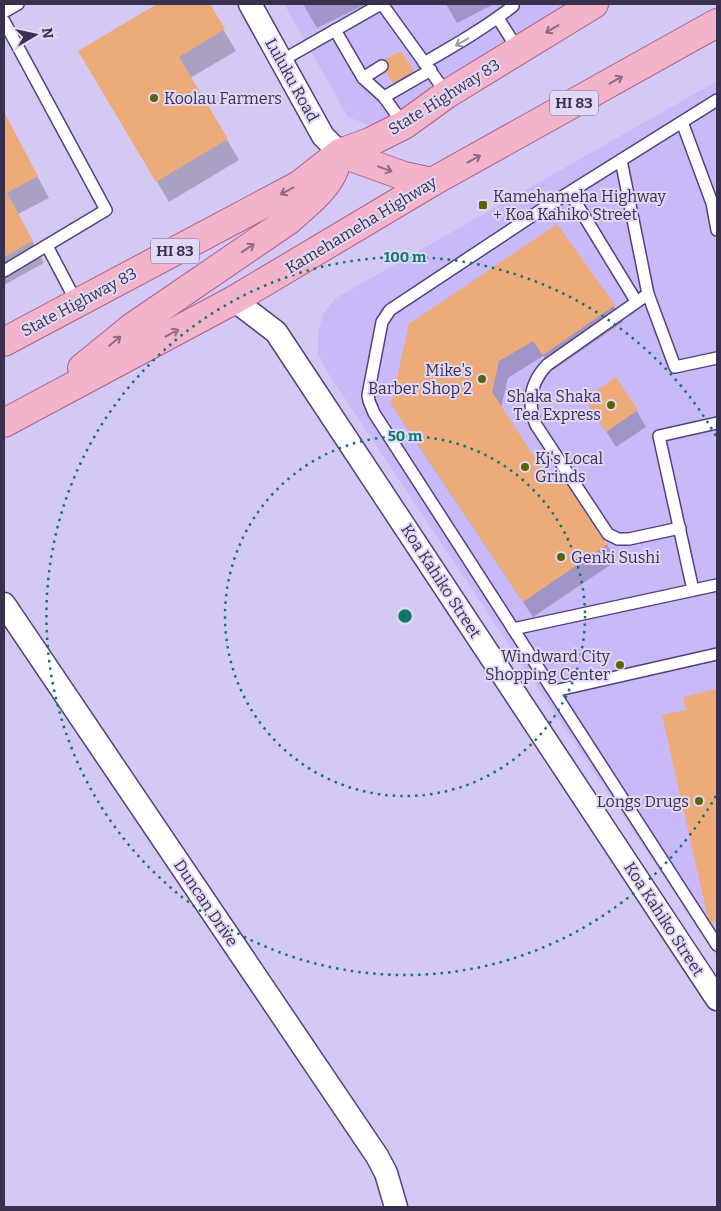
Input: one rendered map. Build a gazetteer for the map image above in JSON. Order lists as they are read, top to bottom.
{
  "streets": {
    "main road": ["State Highway 83", "HI 83", "Kamehameha Highway"],
    "street": ["Luluku Road", "Koa Kahiko Street", "Duncan Drive"]
  },
  "crossings": [
    ["Luluku Road", "State Highway 83"],
    ["Kamehameha Highway", "Koa Kahiko Street"]
  ],
  "places": {
    "other": [
      "Koolau Farmers",
      "Mike's Barber Shop 2",
      "Shaka Shaka Tea Express",
      "Kj's Local Grinds",
      "Genki Sushi",
      "Windward City Shopping Center",
      "Longs Drugs"
    ],
    "transit": ["Kamehameha Highway + Koa Kahiko Street"]
  },
  "north": "right",
  "rings": ["100 m", "50 m"]
}
